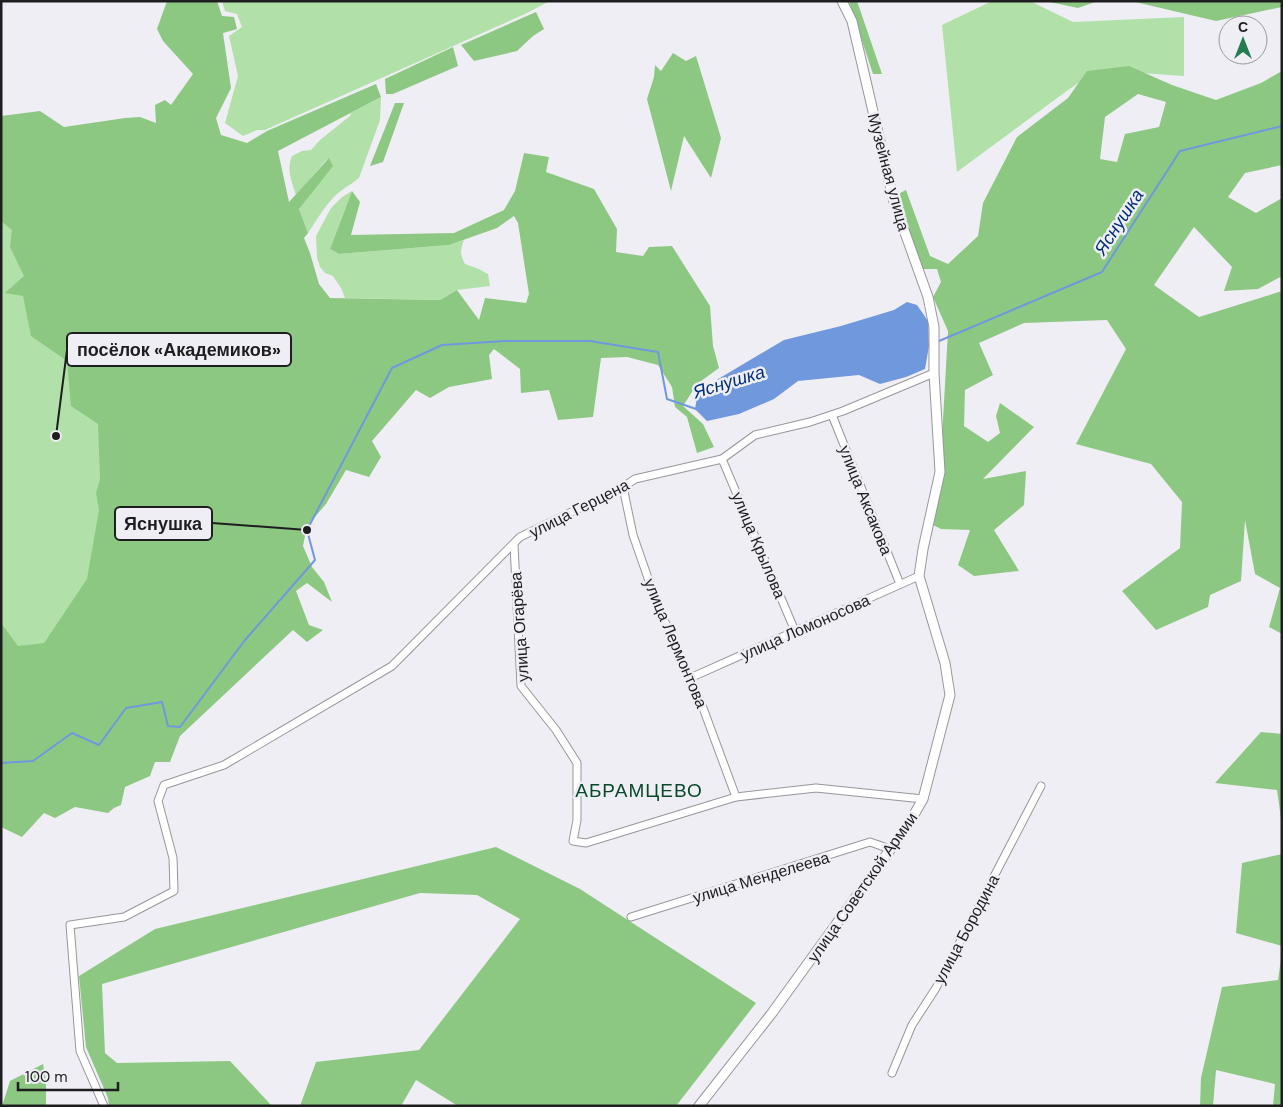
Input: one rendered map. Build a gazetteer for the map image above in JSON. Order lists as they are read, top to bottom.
{
  "streets": {
    "street": [
      "Музейная улица",
      "улица Аксакова",
      "улица Герцена",
      "улица Крылова",
      "улица Огарёва",
      "улица Ломоносова",
      "улица Лермонтова",
      "улица Менделеева",
      "улица Советской Армии",
      "улица Бородина"
    ]
  },
  "crossings": [
    ["Музейная улица", "улица Герцена"],
    ["Музейная улица", "улица Советской Армии"],
    ["улица Аксакова", "улица Герцена"],
    ["улица Аксакова", "улица Ломоносова"],
    ["улица Герцена", "улица Крылова"],
    ["улица Герцена", "улица Огарёва"],
    ["улица Герцена", "улица Лермонтова"],
    ["улица Герцена", "улица Советской Армии"],
    ["улица Крылова", "улица Ломоносова"],
    ["улица Огарёва", "улица Лермонтова"],
    ["улица Ломоносова", "улица Лермонтова"],
    ["улица Ломоносова", "улица Советской Армии"],
    ["улица Менделеева", "улица Советской Армии"]
  ],
  "districts": ["АБРАМЦЕВО"],
  "water": ["Яснушка"],
  "places": ["посёлок «Академиков»", "Яснушка"],
  "scale_bar": "100 m",
  "north": "top"
}
